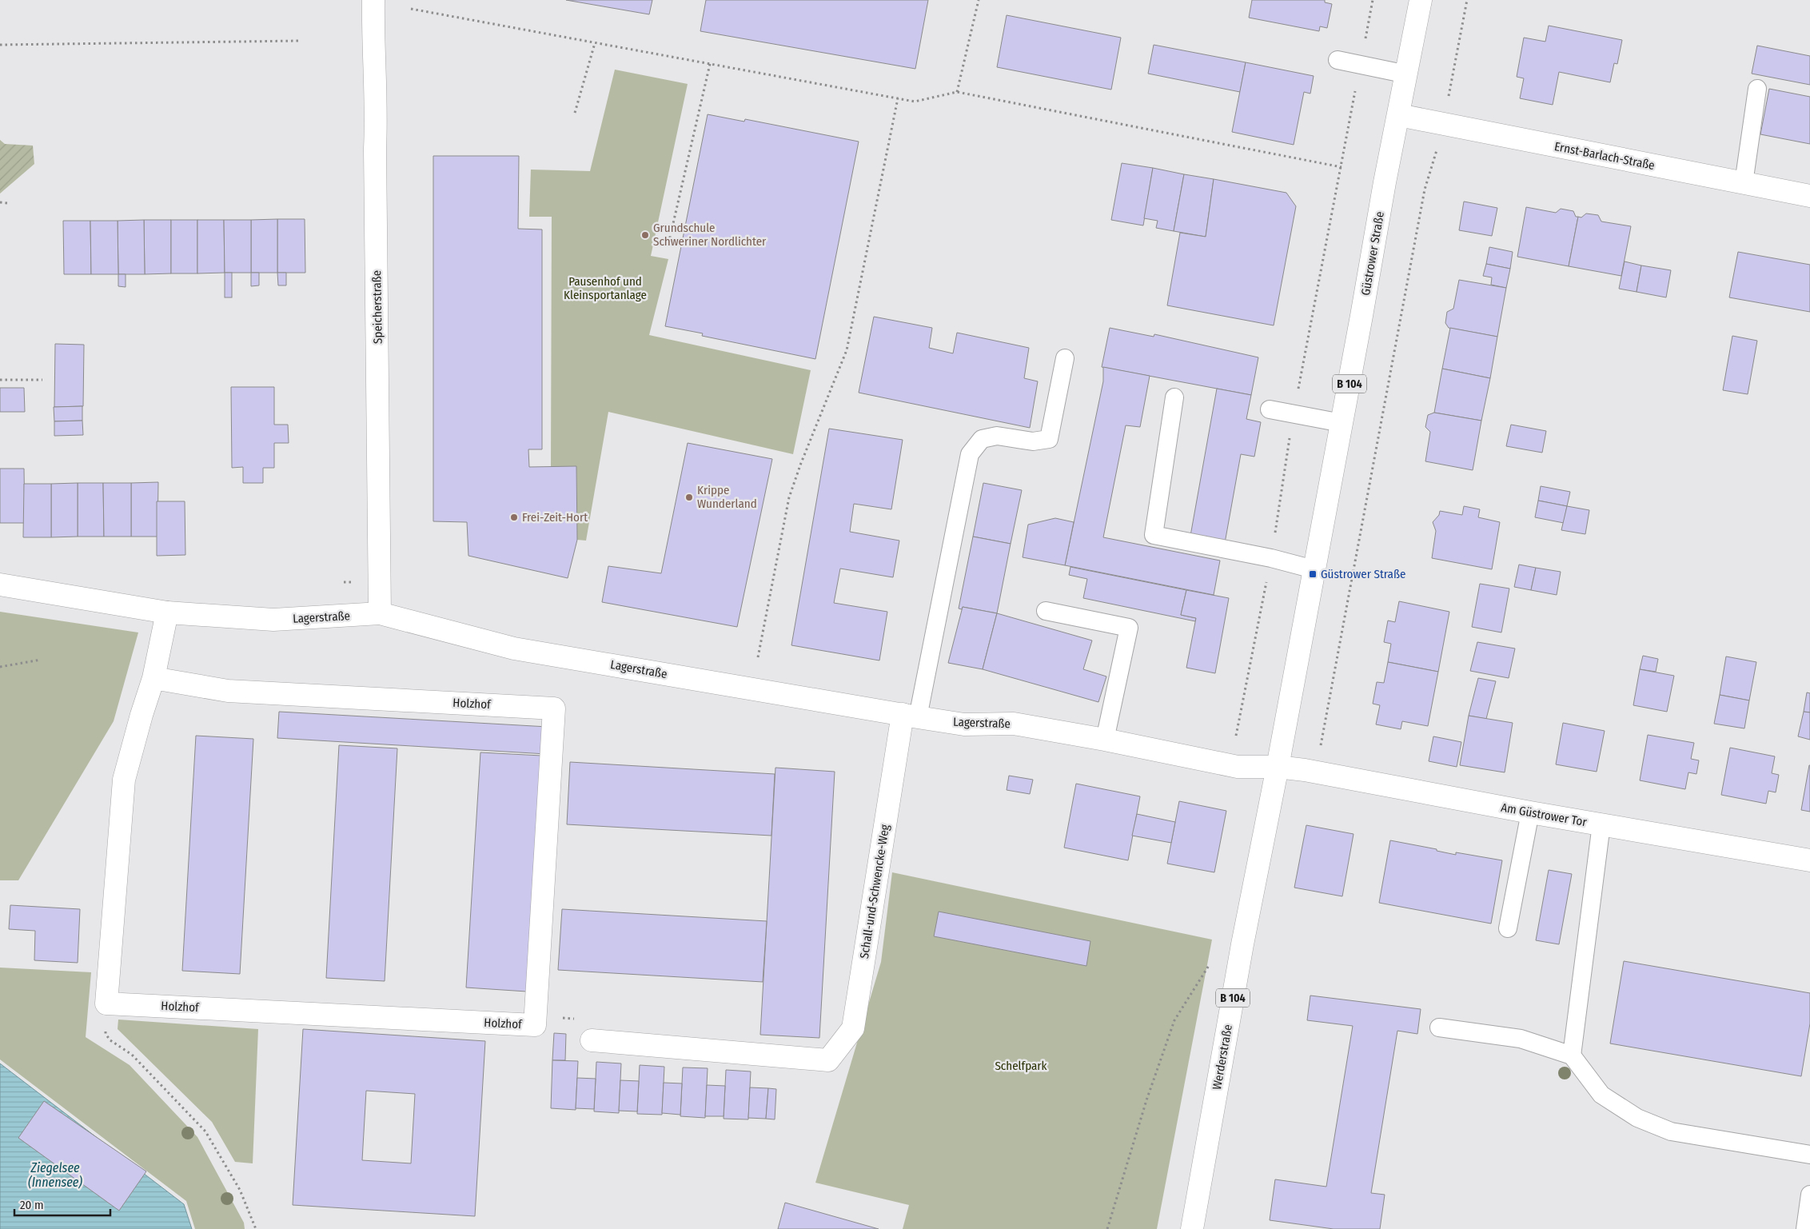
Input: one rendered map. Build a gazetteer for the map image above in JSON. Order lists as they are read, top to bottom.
{
  "streets": {
    "street": [
      "Ernst-Barlach-Straße",
      "Güstrower Straße",
      "Speicherstraße",
      "B 104",
      "Lagerstraße",
      "Holzhof",
      "Am Güstrower Tor",
      "Schall-und-Schwencke-Weg",
      "Werderstraße"
    ]
  },
  "crossings": [
    ["Ernst-Barlach-Straße", "Güstrower Straße"],
    ["Güstrower Straße", "Lagerstraße"],
    ["Güstrower Straße", "Am Güstrower Tor"],
    ["Güstrower Straße", "Werderstraße"],
    ["Speicherstraße", "Lagerstraße"],
    ["Lagerstraße", "Am Güstrower Tor"],
    ["Lagerstraße", "Schall-und-Schwencke-Weg"],
    ["Lagerstraße", "Werderstraße"],
    ["Am Güstrower Tor", "Werderstraße"]
  ],
  "water": ["Ziegelsee (Innensee)"],
  "parks": ["Pausenhof und Kleinsportanlage", "Schelfpark"],
  "places": {
    "other": ["Grundschule Schweriner Nordlichter", "Krippe Wunderland", "Frei-Zeit-Hort"],
    "transit": ["Güstrower Straße"]
  },
  "scale_bar": "20 m"
}
